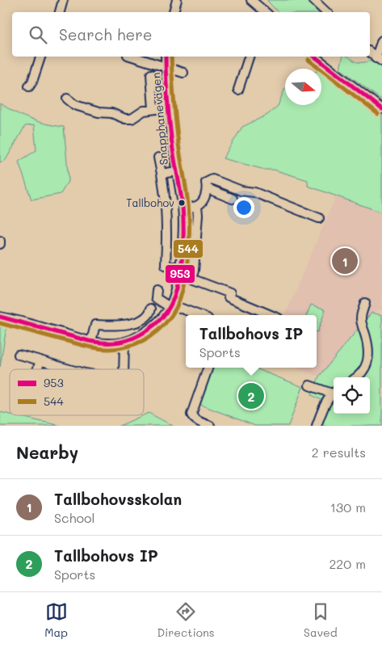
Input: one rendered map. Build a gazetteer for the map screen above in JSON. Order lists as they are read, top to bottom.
{
  "streets": {
    "street": ["Snapphanevägen"]
  },
  "places": ["Tallbohov"],
  "lines": ["transit line 953", "transit line 544"],
  "legend": ["953", "544"],
  "north": "right",
  "page": {
    "search": "Search here",
    "pins": ["1", "2"],
    "popup": ["Tallbohovs IP", "Sports"],
    "heading": ["Nearby", "2 results"],
    "list": [
      {
        "mark": "1",
        "name": "Tallbohovsskolan",
        "note": "School",
        "value": "130 m"
      },
      {
        "mark": "2",
        "name": "Tallbohovs IP",
        "note": "Sports",
        "value": "220 m"
      }
    ],
    "nav": ["Map", "Directions", "Saved"]
  }
}
